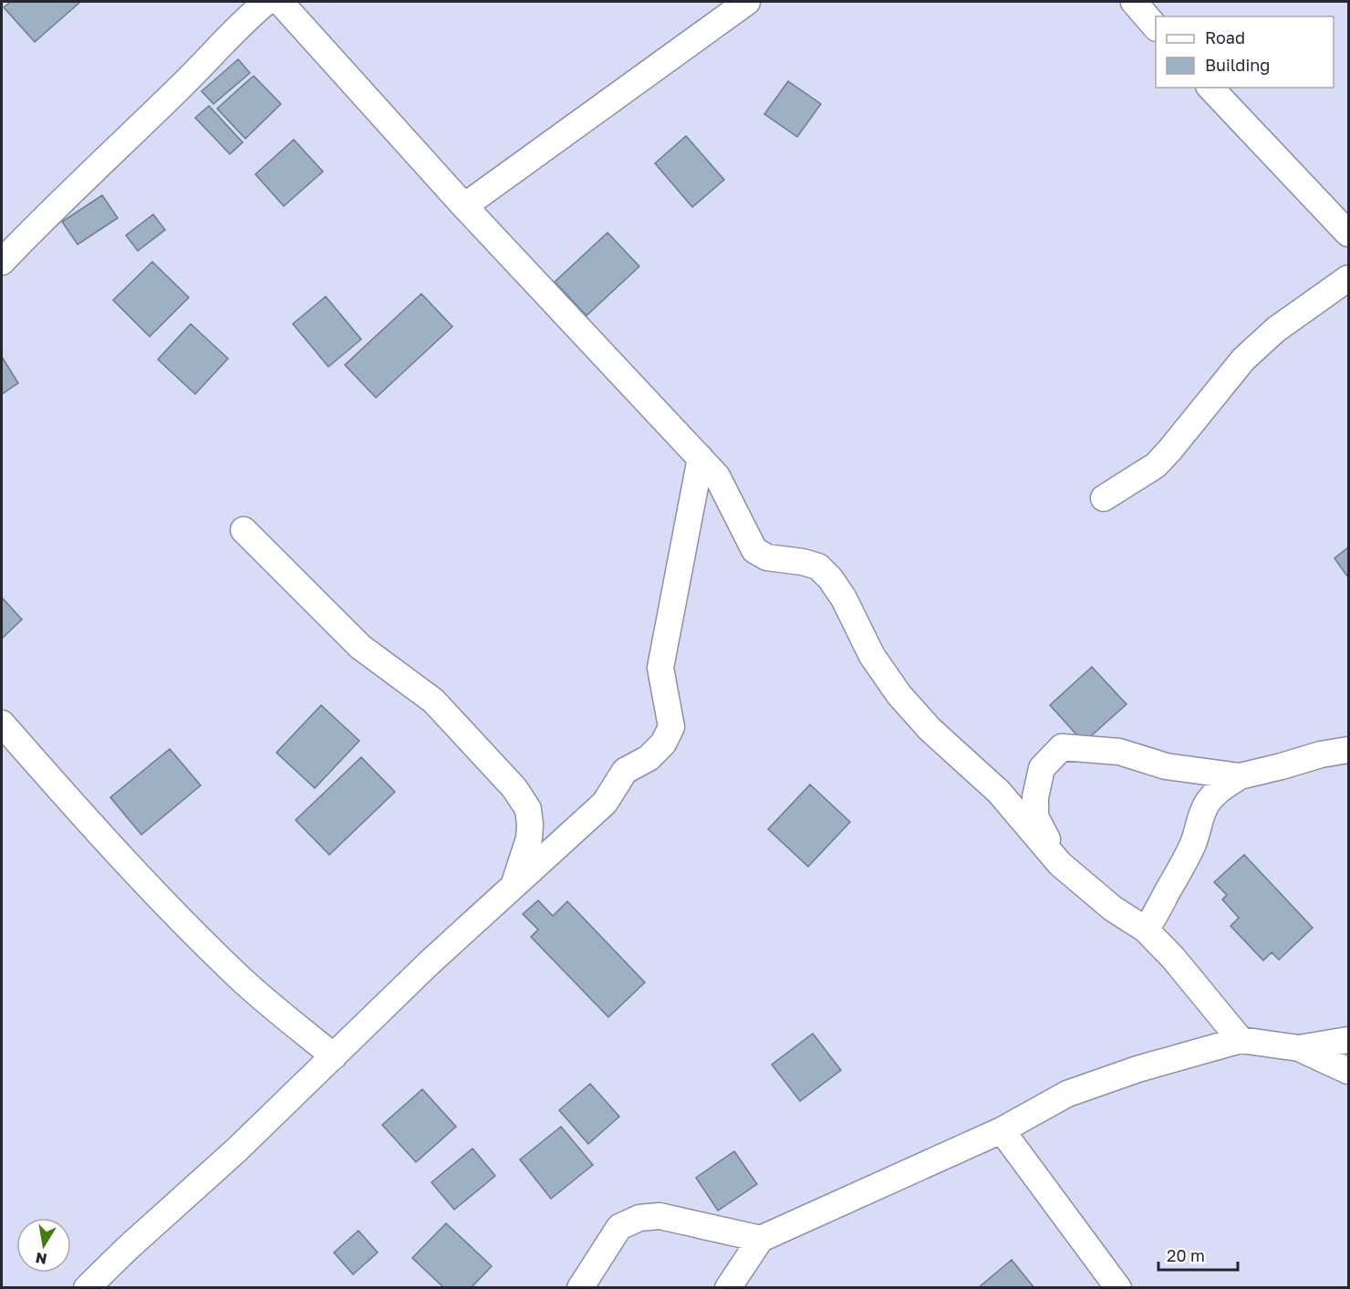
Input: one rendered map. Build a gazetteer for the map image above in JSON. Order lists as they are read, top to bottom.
{
  "legend": ["Road", "Building"],
  "scale_bar": "20 m",
  "north": "bottom"
}
